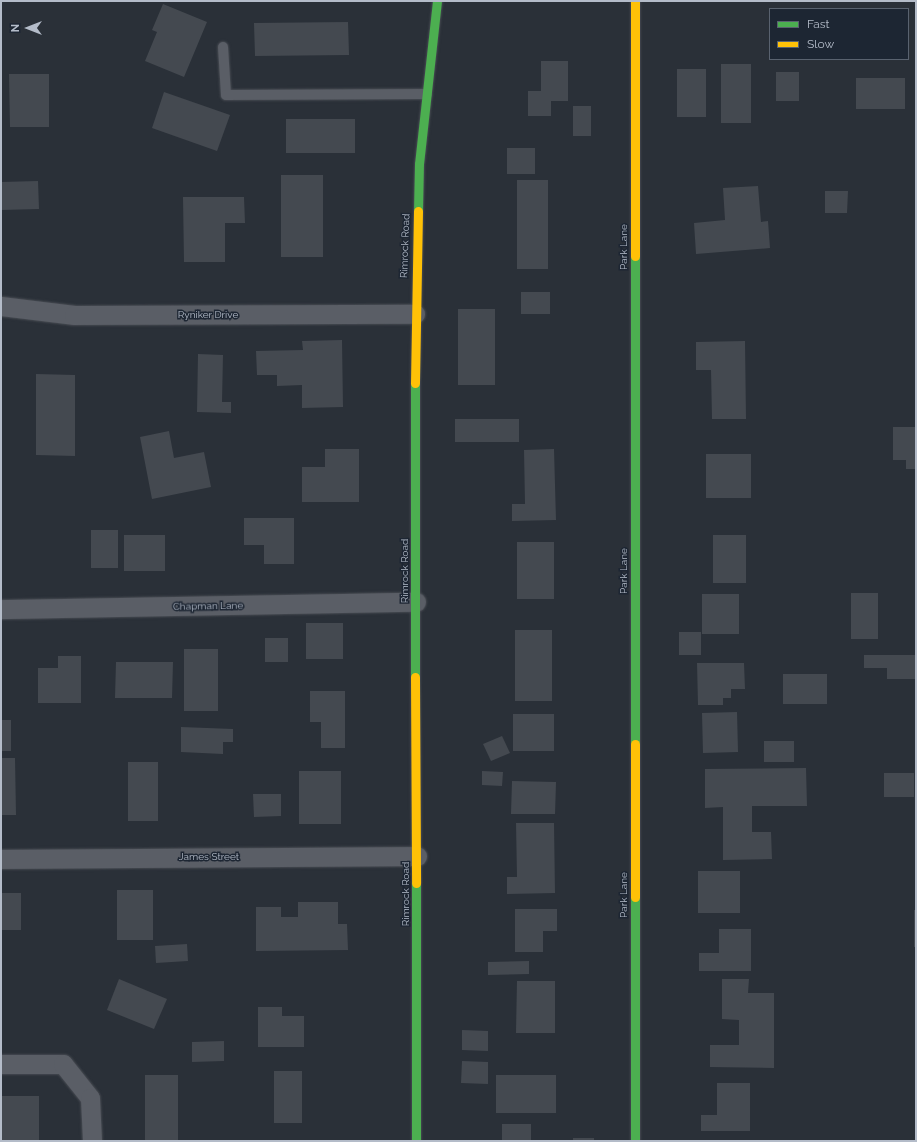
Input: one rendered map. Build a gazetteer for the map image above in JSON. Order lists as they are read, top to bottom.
{
  "streets": {
    "main road": ["Rimrock Road", "Park Lane"],
    "street": ["Ryniker Drive", "Chapman Lane", "James Street"]
  },
  "crossings": [
    ["Rimrock Road", "Ryniker Drive"],
    ["Rimrock Road", "Chapman Lane"],
    ["Rimrock Road", "James Street"]
  ],
  "legend": ["Fast", "Slow"],
  "north": "left"
}
